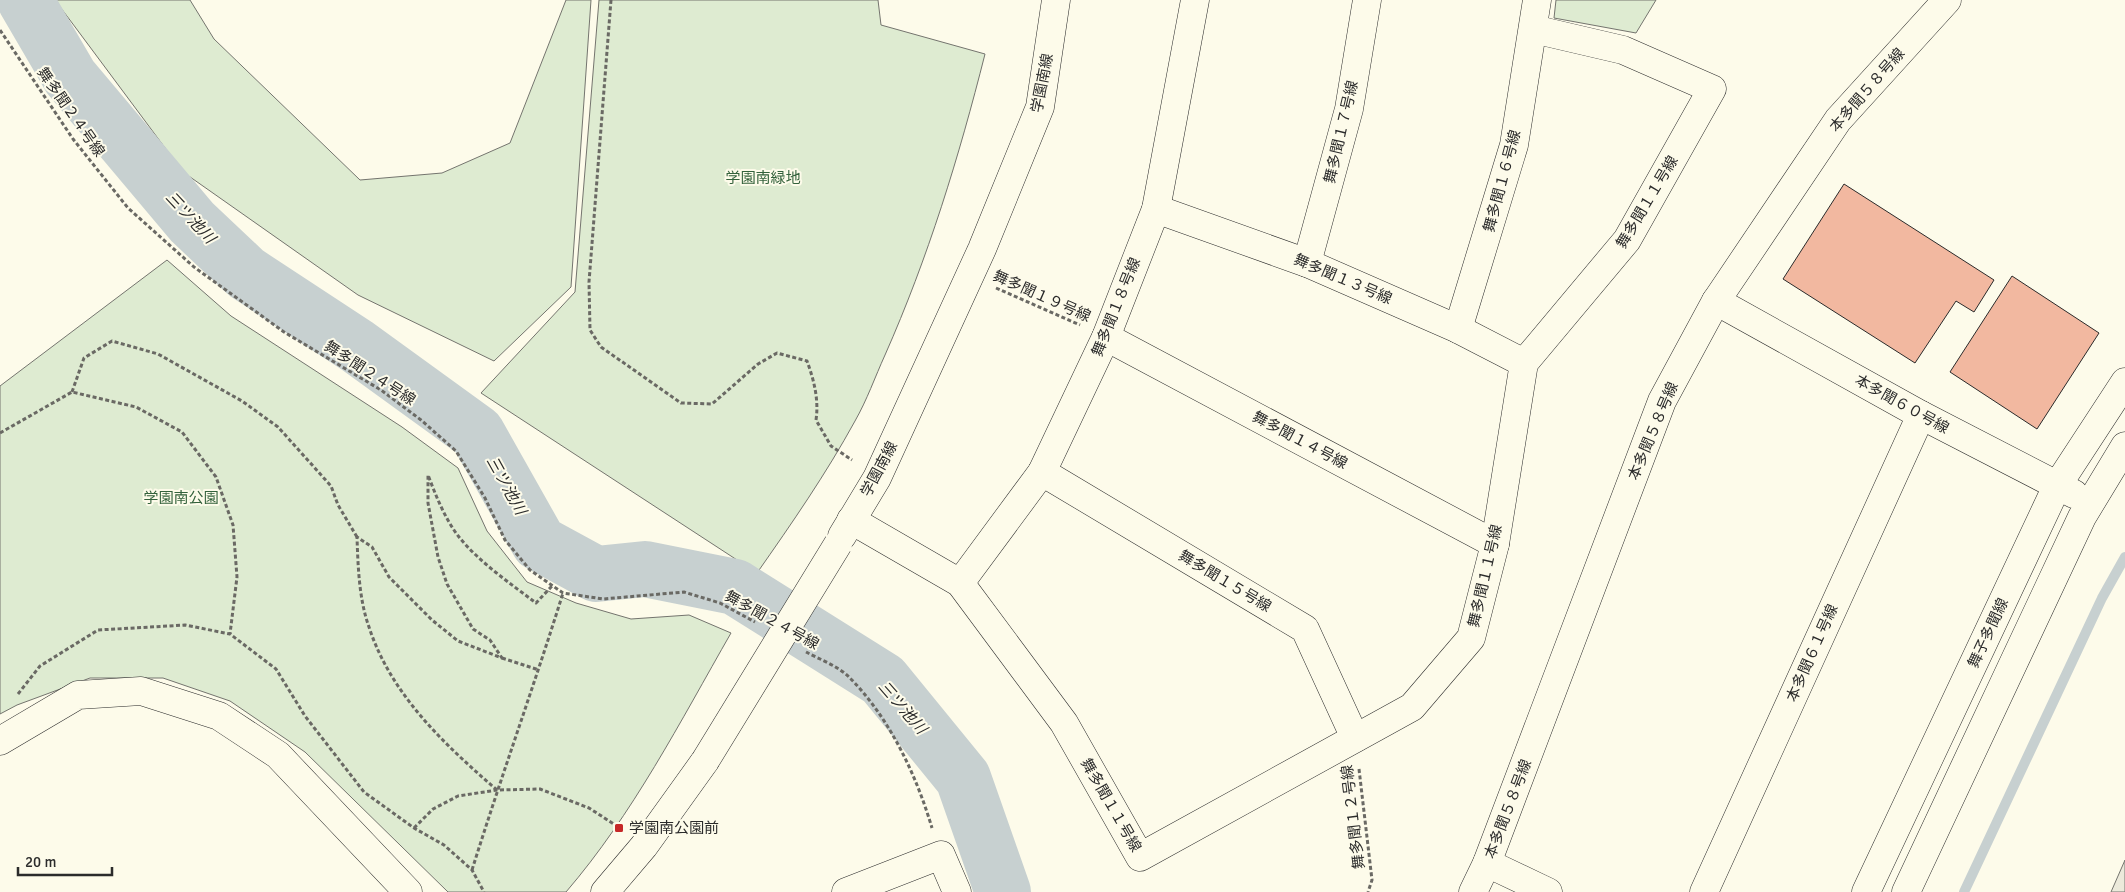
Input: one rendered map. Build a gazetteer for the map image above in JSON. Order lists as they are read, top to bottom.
{
  "streets": {
    "street": [
      "学園南線",
      "本多聞５８号線",
      "舞多聞１７号線",
      "舞多聞１６号線",
      "舞多聞１１号線",
      "舞多聞１３号線",
      "舞多聞１８号線",
      "本多聞６０号線",
      "舞多聞１４号線",
      "舞多聞１５号線",
      "舞子多聞線",
      "本多聞６１号線"
    ],
    "path": ["舞多聞２４号線", "舞多聞１９号線", "舞多聞１２号線"]
  },
  "crossings": [
    ["学園南線", "舞多聞１１号線"],
    ["学園南線", "舞多聞１９号線"],
    ["本多聞５８号線", "本多聞６０号線"],
    ["舞多聞１７号線", "舞多聞１３号線"],
    ["舞多聞１６号線", "舞多聞１１号線"],
    ["舞多聞１６号線", "舞多聞１３号線"],
    ["舞多聞１１号線", "舞多聞１３号線"],
    ["舞多聞１１号線", "舞多聞１８号線"],
    ["舞多聞１１号線", "舞多聞１４号線"],
    ["舞多聞１１号線", "舞多聞１５号線"],
    ["舞多聞１１号線", "舞多聞１２号線"],
    ["舞多聞１３号線", "舞多聞１８号線"],
    ["舞多聞１９号線", "舞多聞１８号線"],
    ["舞多聞１９号線", "舞多聞１４号線"],
    ["舞多聞１８号線", "舞多聞１４号線"],
    ["舞多聞１８号線", "舞多聞１５号線"],
    ["本多聞６０号線", "舞子多聞線"],
    ["本多聞６０号線", "本多聞６１号線"],
    ["舞多聞１５号線", "舞多聞１２号線"]
  ],
  "water": ["三ツ池川"],
  "parks": ["学園南緑地", "学園南公園"],
  "places": {
    "transit": ["学園南公園前"]
  },
  "scale_bar": "20 m"
}
